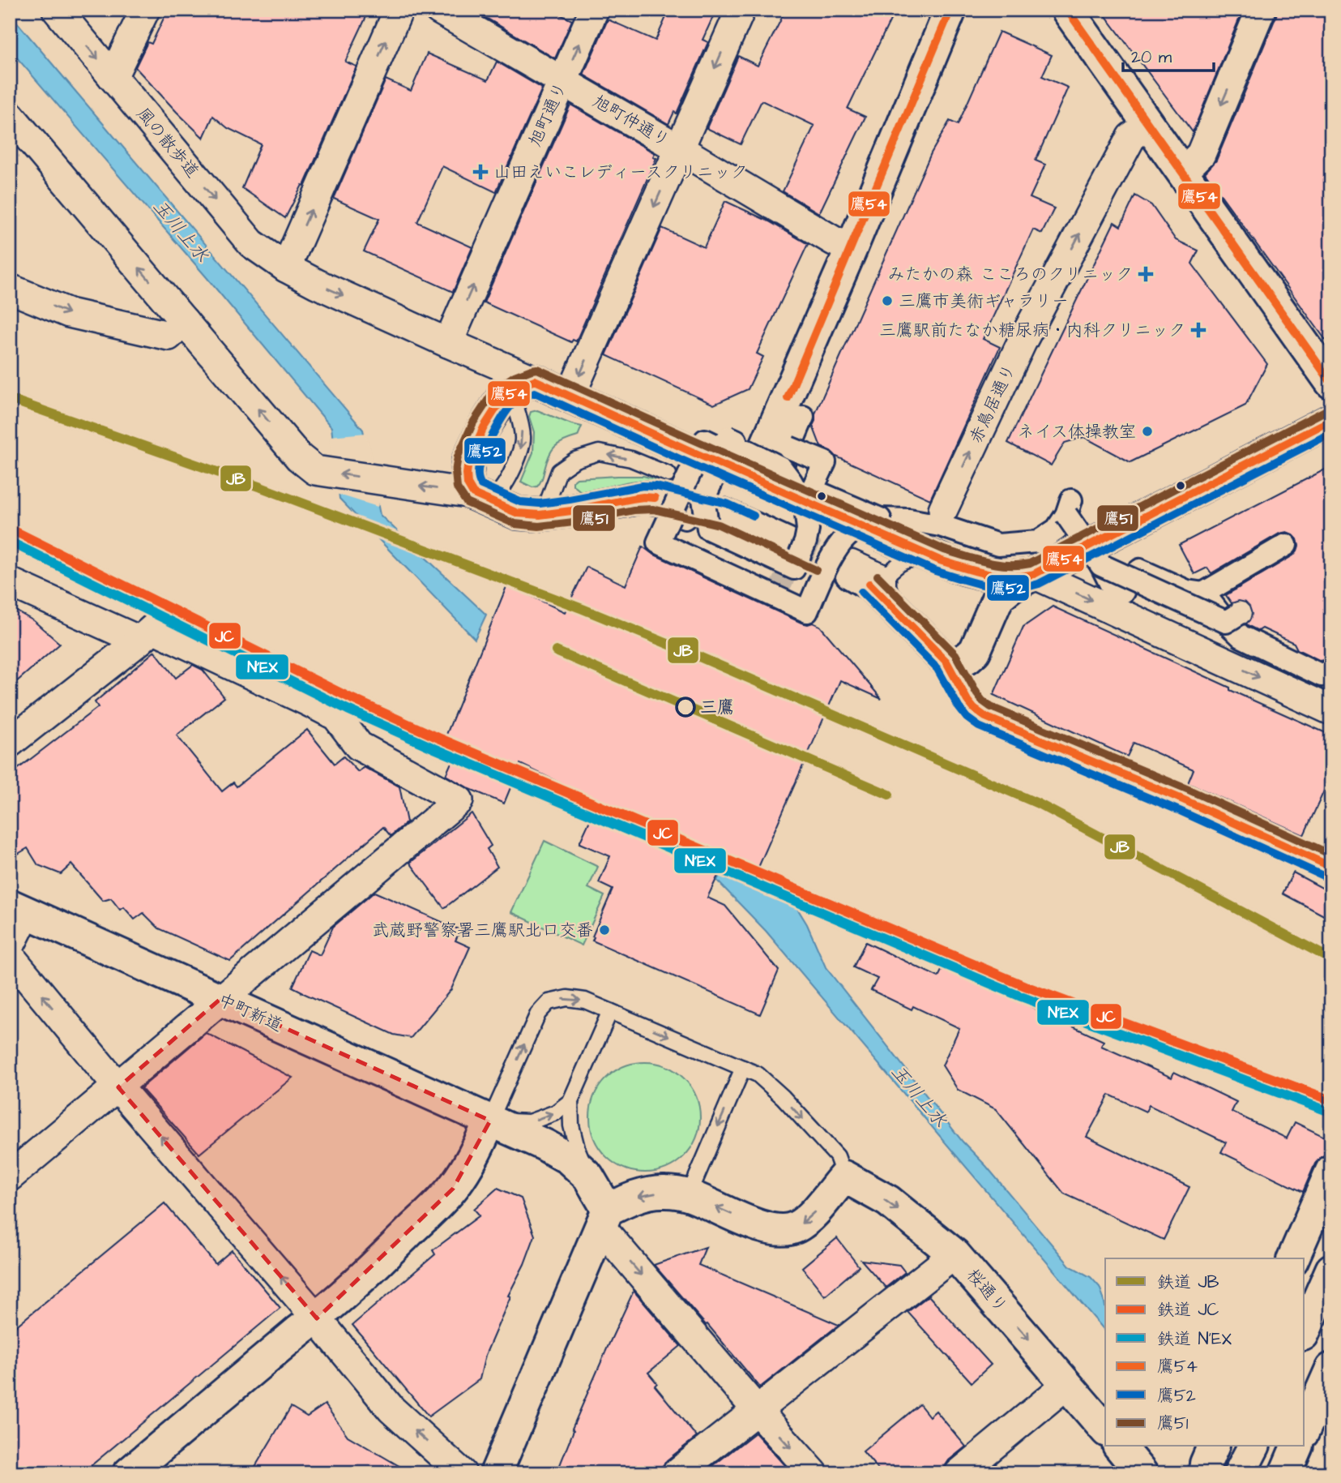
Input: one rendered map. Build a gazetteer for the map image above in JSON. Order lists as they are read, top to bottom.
{
  "streets": {
    "street": [
      "旭町通り",
      "旭町仲通り",
      "風の散歩道",
      "赤鳥居通り",
      "中町新道",
      "桜通り"
    ]
  },
  "crossings": [
    ["旭町通り", "旭町仲通り"],
    ["旭町通り", "風の散歩道"]
  ],
  "water": ["玉川上水"],
  "places": {
    "health": ["山田えいこレディースクリニック", "みたかの森 こころのクリニック", "三鷹駅前たなか糖尿病・内科クリニック"],
    "other": [
      "三鷹市美術ギャラリー",
      "ネイス体操教室",
      "三鷹",
      "武蔵野警察署三鷹駅北口交番"
    ]
  },
  "lines": [
    "transit line 鷹54",
    "transit line 鷹51",
    "transit line 鷹52",
    "rail line JB",
    "rail line JC",
    "rail line N'EX"
  ],
  "legend": [
    "鉄道 JB",
    "鉄道 JC",
    "鉄道 N'EX",
    "鷹54",
    "鷹52",
    "鷹51"
  ],
  "scale_bar": "20 m"
}
